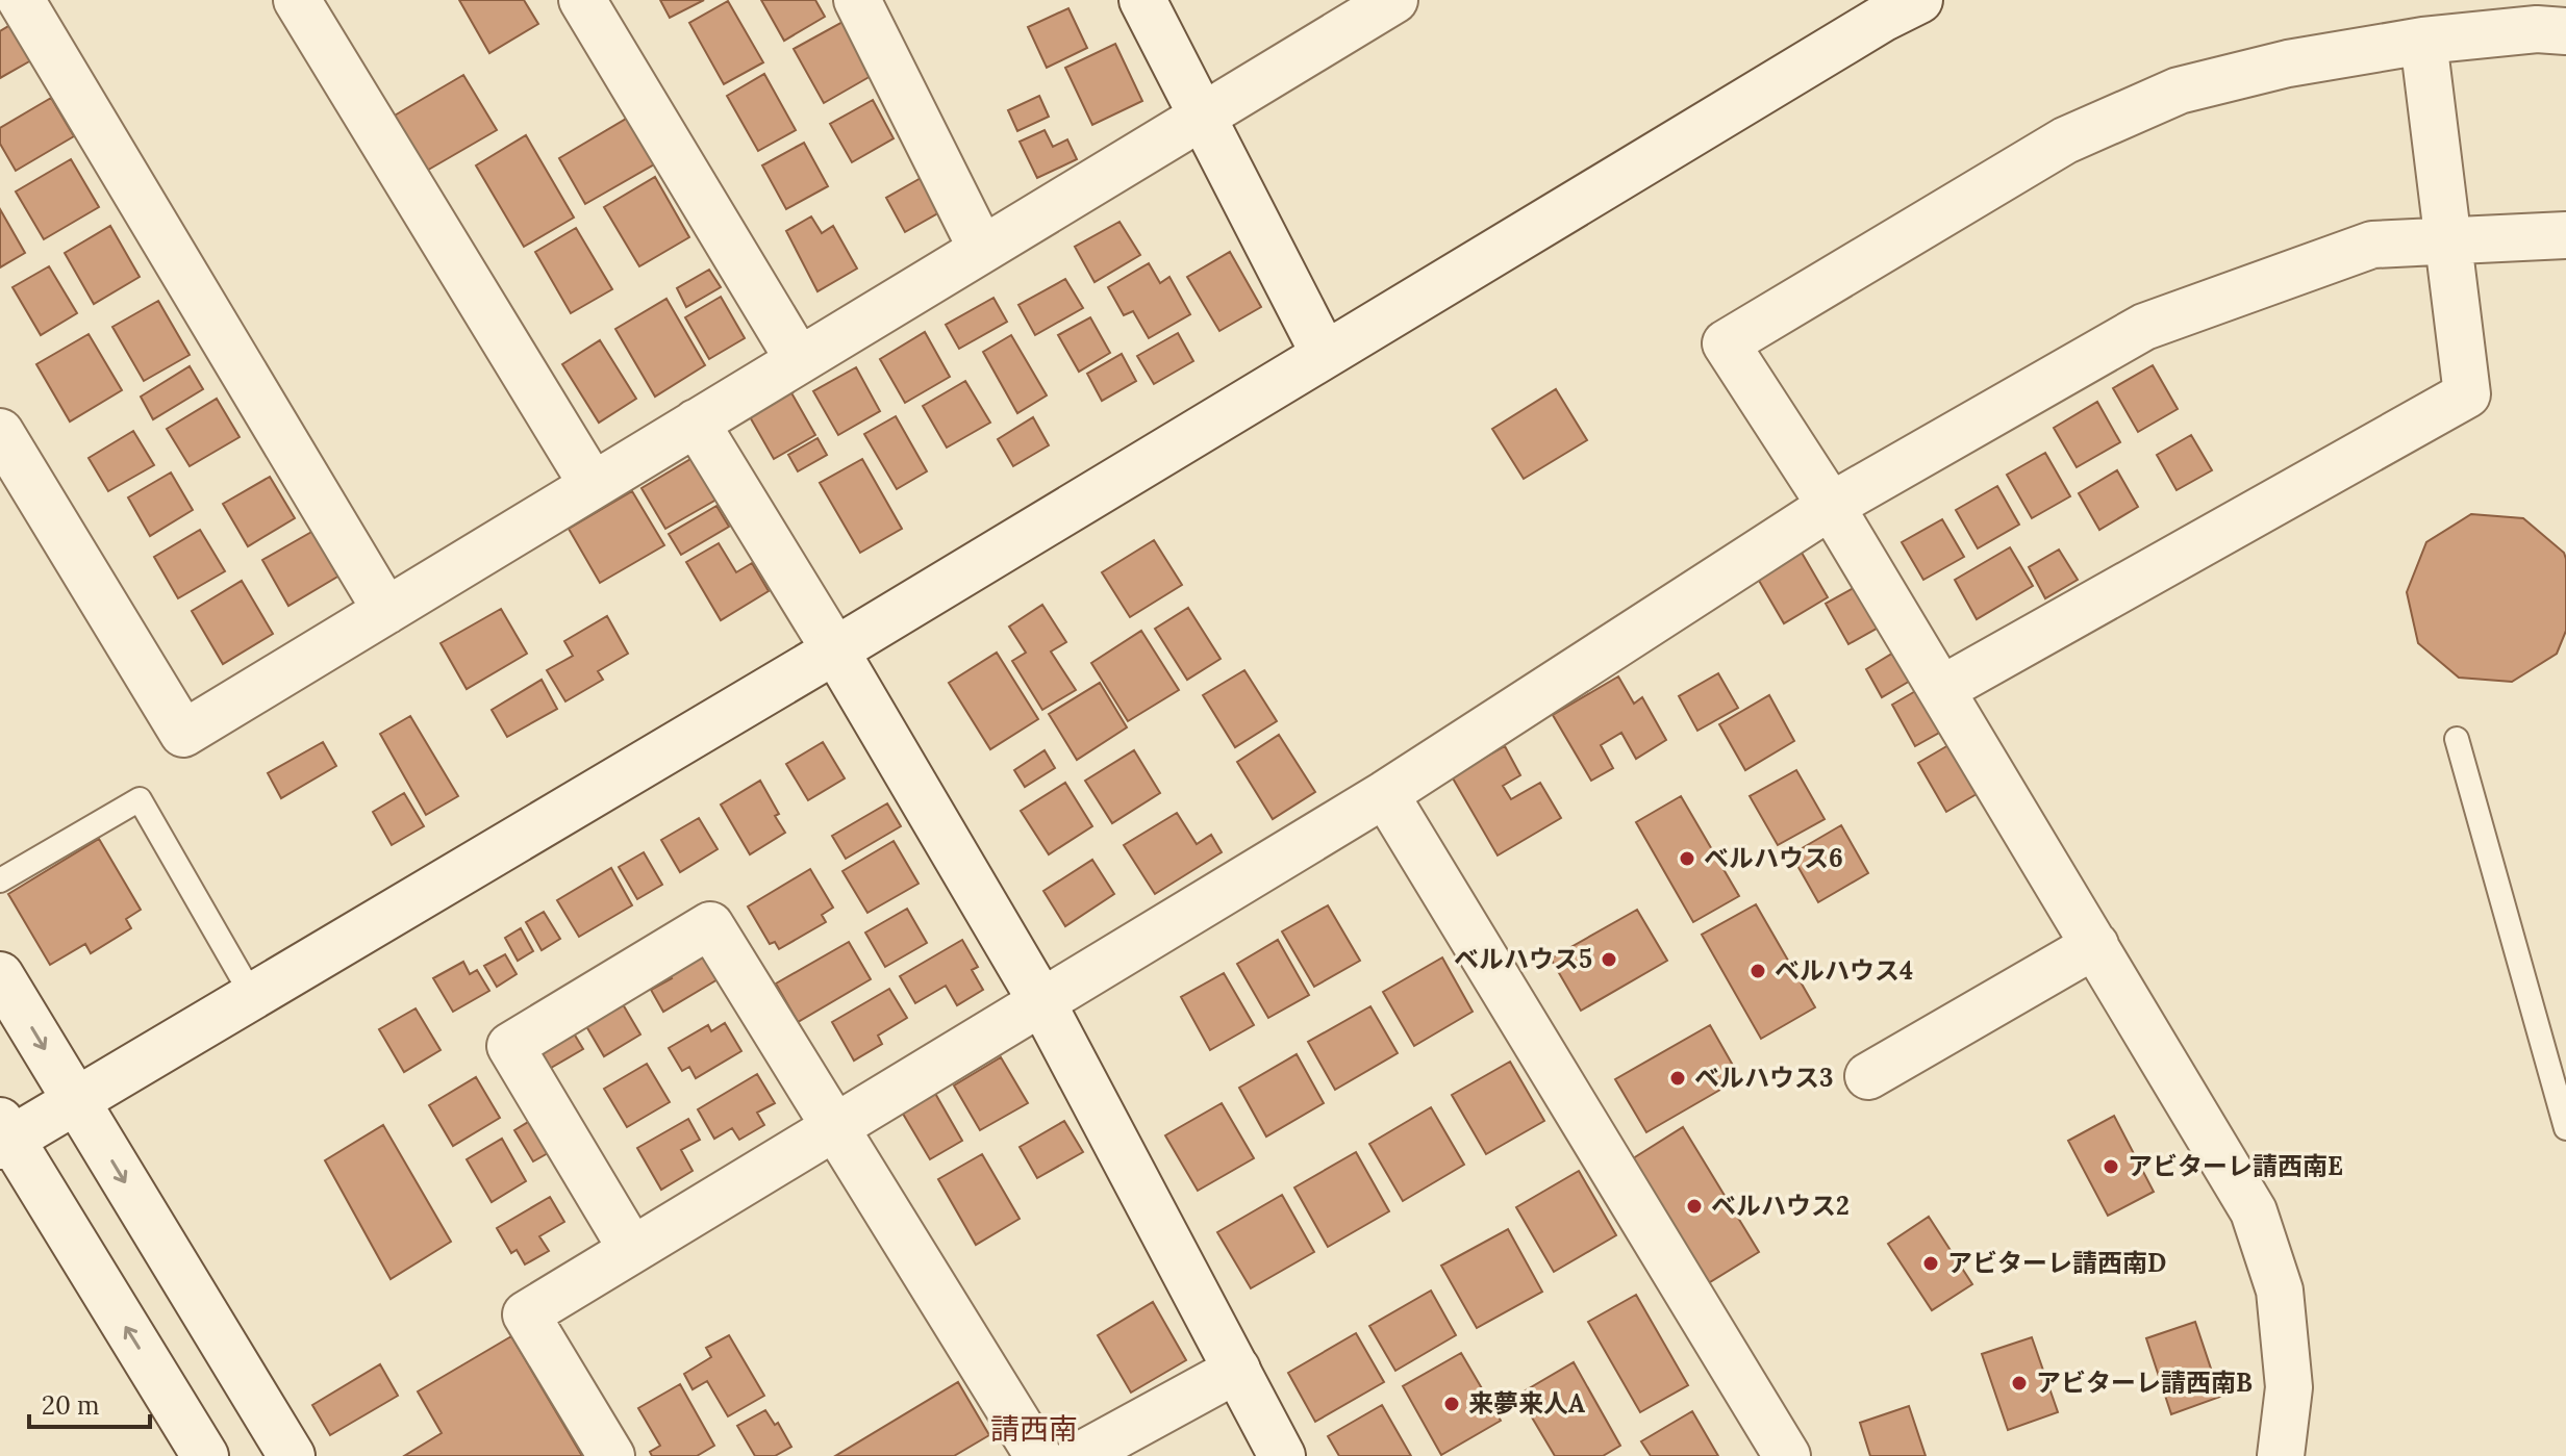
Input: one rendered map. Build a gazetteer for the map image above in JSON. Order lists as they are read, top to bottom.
{
  "districts": ["請西南"],
  "places": [
    "ベルハウス6",
    "ベルハウス5",
    "ベルハウス4",
    "ベルハウス3",
    "アビターレ請西南E",
    "ベルハウス2",
    "アビターレ請西南D",
    "アビターレ請西南B",
    "来夢来人A"
  ],
  "scale_bar": "20 m"
}
